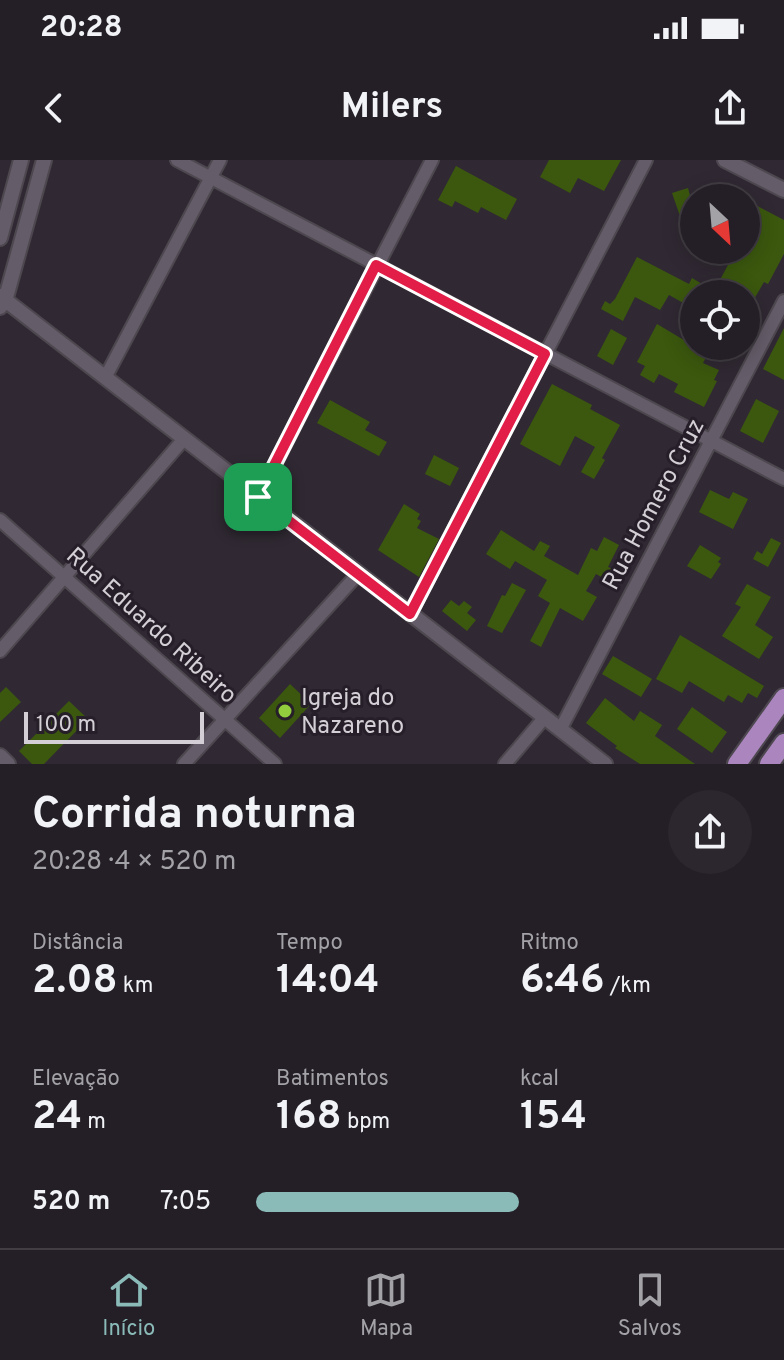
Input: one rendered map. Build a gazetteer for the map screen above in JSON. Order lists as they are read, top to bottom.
{
  "streets": {
    "street": ["Rua Homero Cruz", "Rua Eduardo Ribeiro"]
  },
  "places": ["Igreja do Nazareno"],
  "scale_bar": "100 m",
  "north": "bottom right",
  "page": {
    "status": "20:28",
    "header": "Milers",
    "scale": "100 m",
    "heading": ["Corrida noturna", "20:28 · 4 × 520 m"],
    "stats": [
      ["Distância", "2.08 km"],
      ["Tempo", "14:04"],
      ["Ritmo", "6:46 /km"],
      ["Elevação", "24 m"],
      ["Batimentos", "168 bpm"],
      ["kcal", "154"]
    ],
    "list": [
      {
        "name": "520 m",
        "note": "7:05"
      }
    ],
    "tabs": ["Início", "Mapa", "Salvos"]
  }
}
